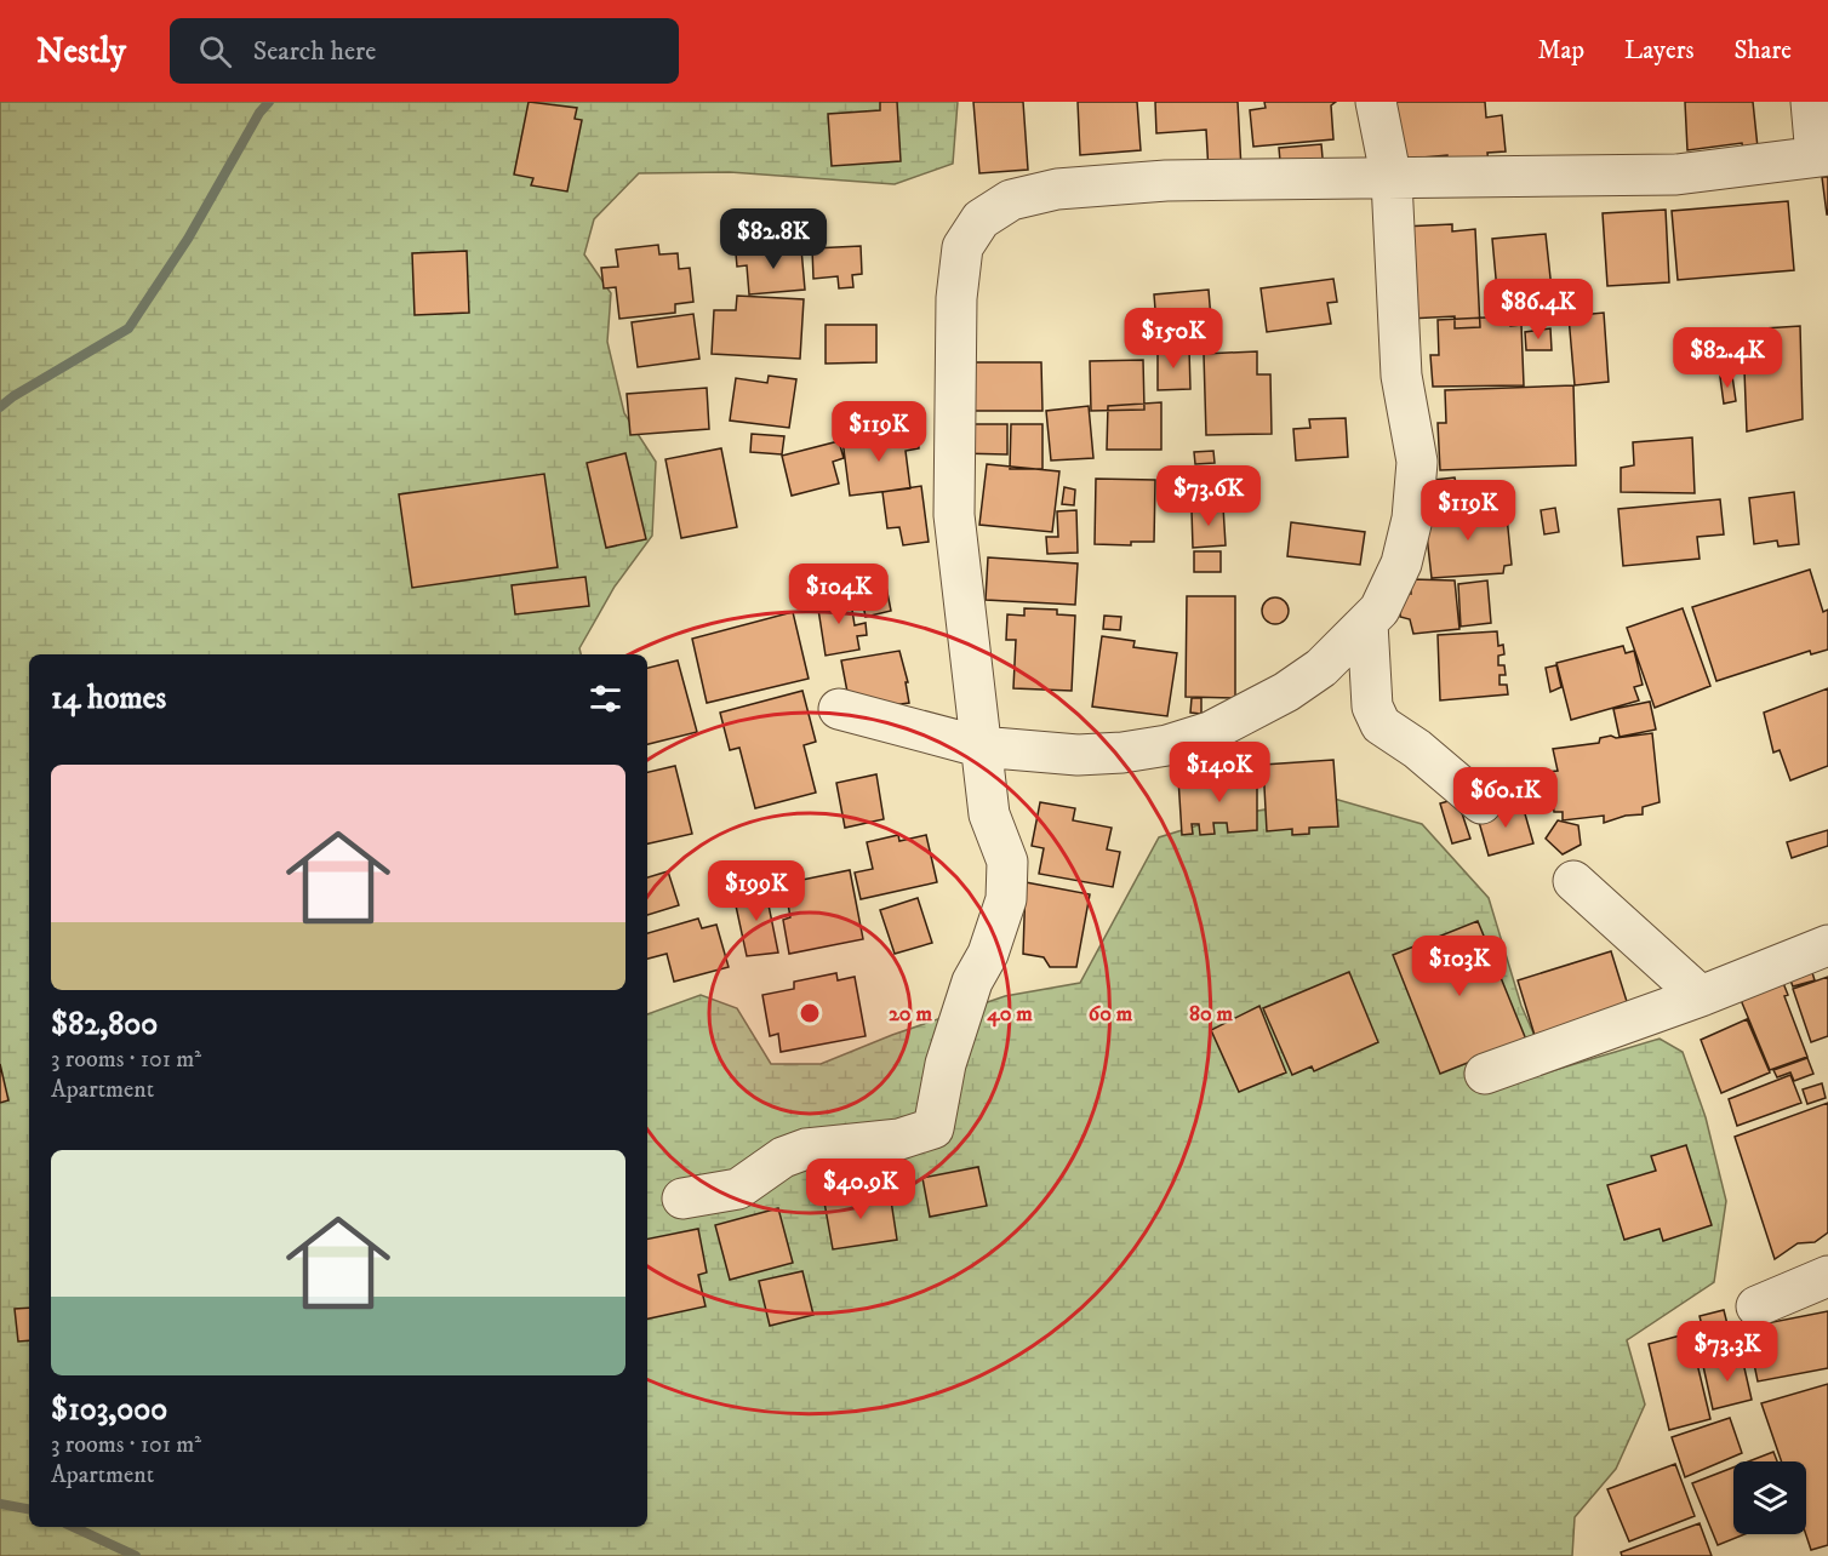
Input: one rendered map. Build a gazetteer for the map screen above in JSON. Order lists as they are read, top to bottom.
{
  "page": {
    "header": "Nestly",
    "search": "Search here",
    "nav": ["Map", "Layers", "Share"],
    "price": [
      "$82.8K",
      "$86.4K",
      "$150K",
      "$82.4K",
      "$119K",
      "$73.6K",
      "$119K",
      "$104K",
      "$140K",
      "$60.1K",
      "$199K",
      "$103K",
      "$40.9K",
      "$73.3K"
    ],
    "heading": "14 homes",
    "list": [
      {
        "name": "$82,800",
        "note": "3 rooms · 101 m² · Apartment"
      },
      {
        "name": "$103,000",
        "note": "3 rooms · 101 m² · Apartment"
      }
    ]
  },
  "rings": [
    "20 m",
    "40 m",
    "60 m",
    "80 m"
  ]
}
